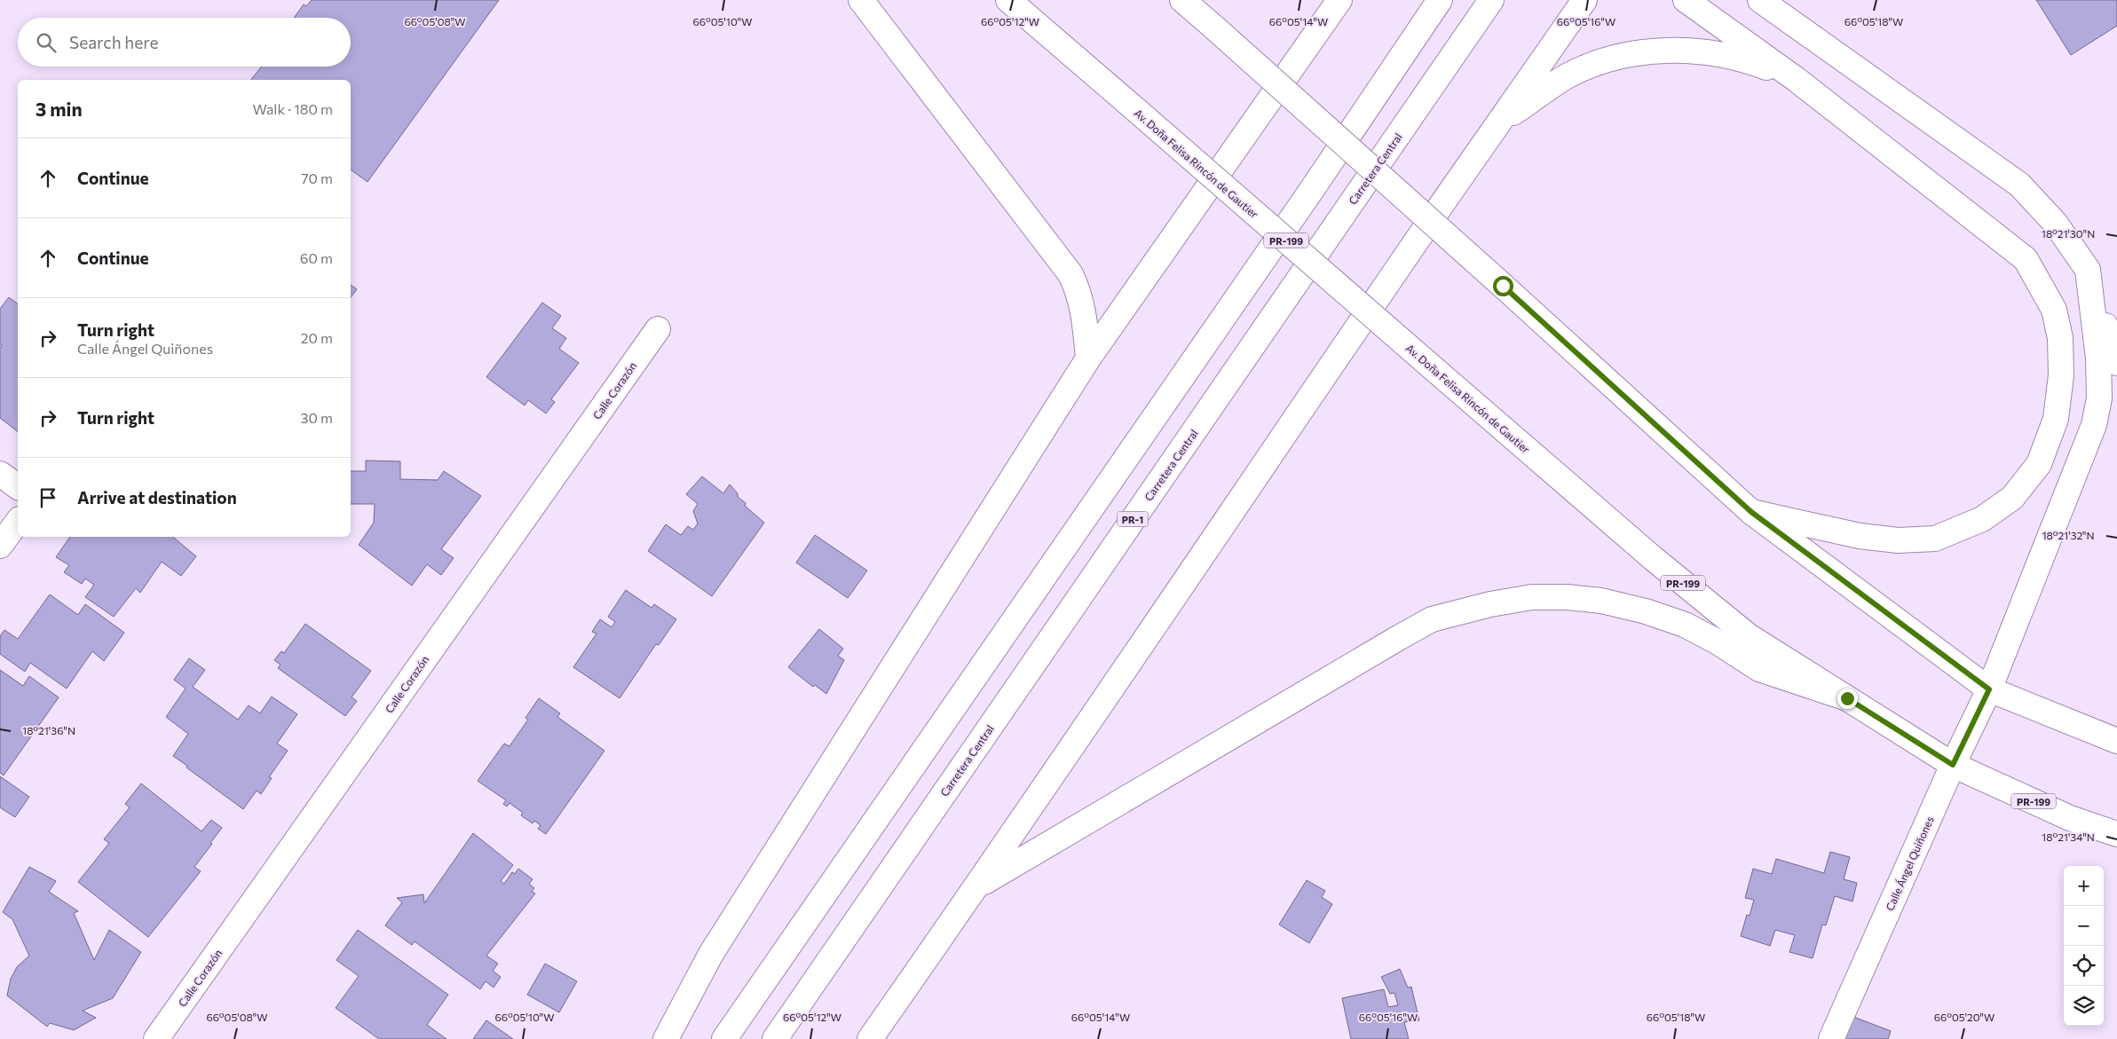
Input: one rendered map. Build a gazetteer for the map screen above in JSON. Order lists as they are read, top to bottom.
{
  "streets": {
    "main road": [
      "Av. Doña Felisa Rincón de Gautier",
      "Carretera Central",
      "PR-199",
      "Calle Corazón",
      "PR-1",
      "Calle Ángel Quiñones"
    ]
  },
  "crossings": [
    ["Av. Doña Felisa Rincón de Gautier", "PR-199"],
    ["Av. Doña Felisa Rincón de Gautier", "Calle Ángel Quiñones"],
    ["PR-199", "Calle Ángel Quiñones"]
  ],
  "page": {
    "search": "Search here",
    "heading": ["3 min", "Walk · 180 m"],
    "list": [
      ["Continue", "70 m"],
      ["Continue", "60 m"],
      ["Turn right", "Calle Ángel Quiñones", "20 m"],
      ["Turn right", "30 m"],
      "Arrive at destination"
    ],
    "map_buttons": ["+", "−"]
  },
  "coordinates": [
    "66°05'08\"W",
    "66°05'10\"W",
    "66°05'12\"W",
    "66°05'14\"W",
    "66°05'16\"W",
    "66°05'18\"W",
    "18°21'30\"N",
    "18°21'32\"N",
    "18°21'36\"N",
    "18°21'34\"N",
    "66°05'20\"W"
  ]
}
